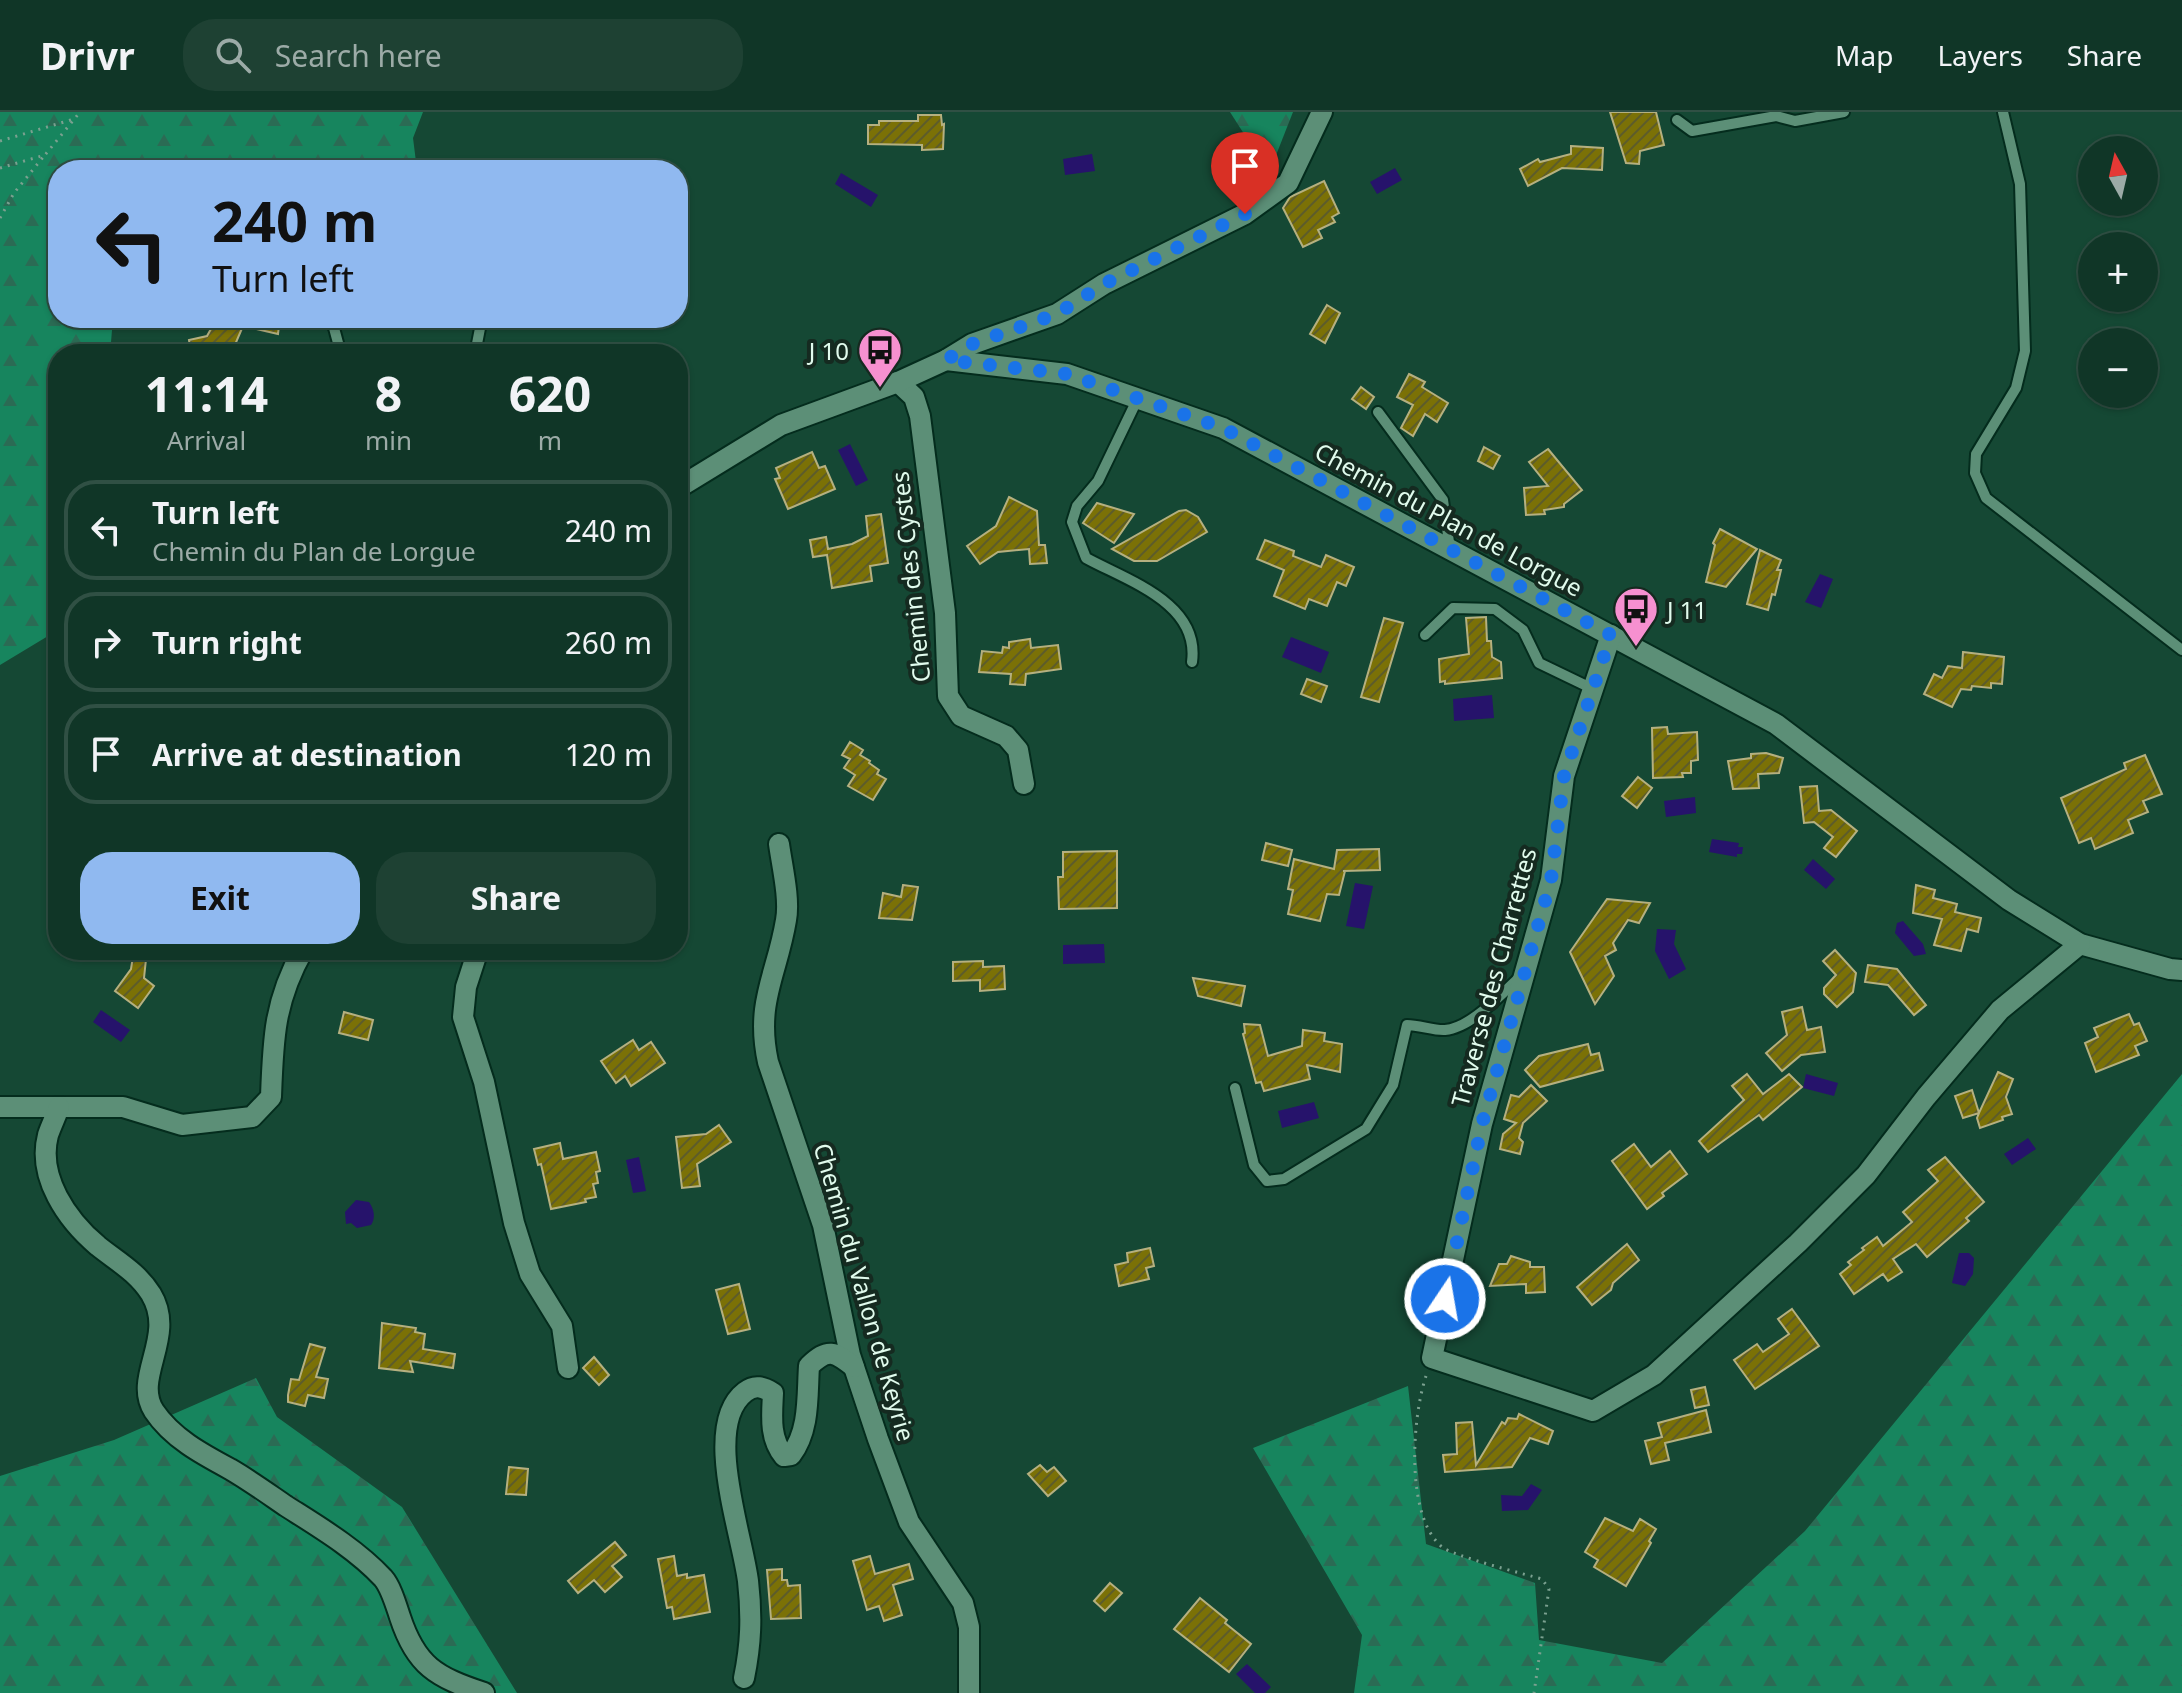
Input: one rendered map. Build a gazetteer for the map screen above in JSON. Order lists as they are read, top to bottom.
{
  "streets": {
    "street": [
      "Chemin du Plan de Lorgue",
      "Chemin des Cystes",
      "Traverse des Charrettes",
      "Chemin du Vallon de Keyrie"
    ]
  },
  "crossings": [
    ["Chemin du Plan de Lorgue", "Traverse des Charrettes"]
  ],
  "places": {
    "bus stop": ["J 10", "J 11"]
  },
  "north": "top",
  "page": {
    "header": "Drivr",
    "search": "Search here",
    "nav": ["Map", "Layers", "Share"],
    "map_buttons": ["+", "−"],
    "turn": ["240 m", "Turn left"],
    "eta": [
      "11:14",
      "Arrival",
      "8",
      "min",
      "620",
      "m"
    ],
    "list": [
      {
        "name": "Turn left",
        "note": "Chemin du Plan de Lorgue",
        "value": "240 m"
      },
      {
        "name": "Turn right",
        "value": "260 m"
      },
      {
        "name": "Arrive at destination",
        "value": "120 m"
      }
    ],
    "buttons": ["Exit", "Share"]
  }
}
